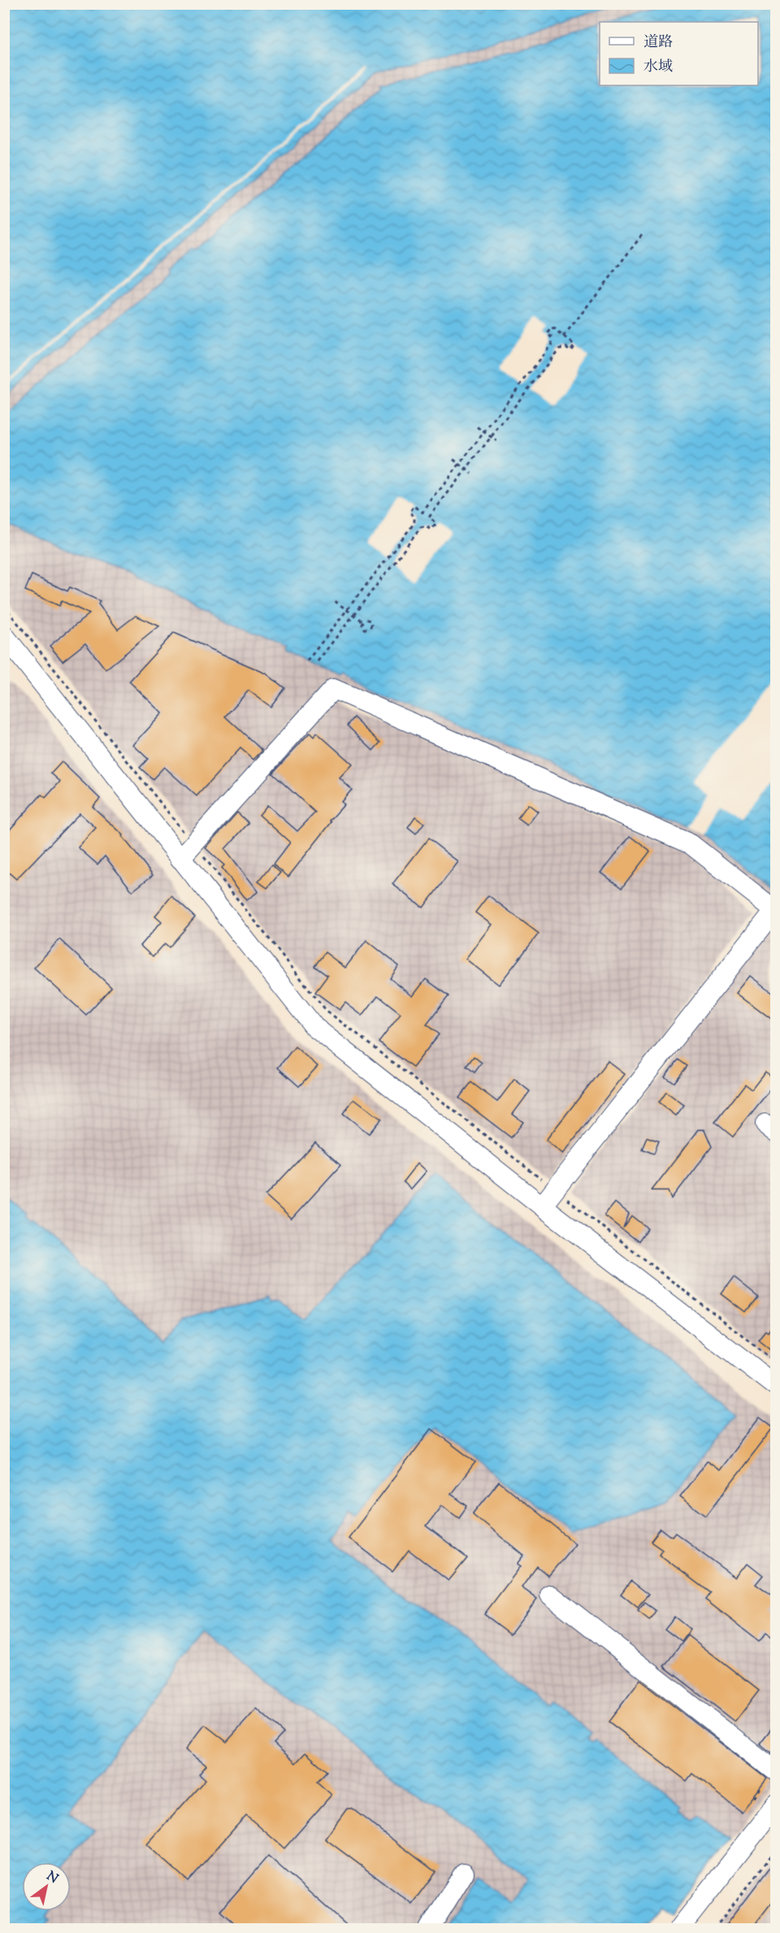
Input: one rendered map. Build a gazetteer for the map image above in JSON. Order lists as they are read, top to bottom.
{
  "legend": ["道路", "水域"],
  "north": "top right"
}
